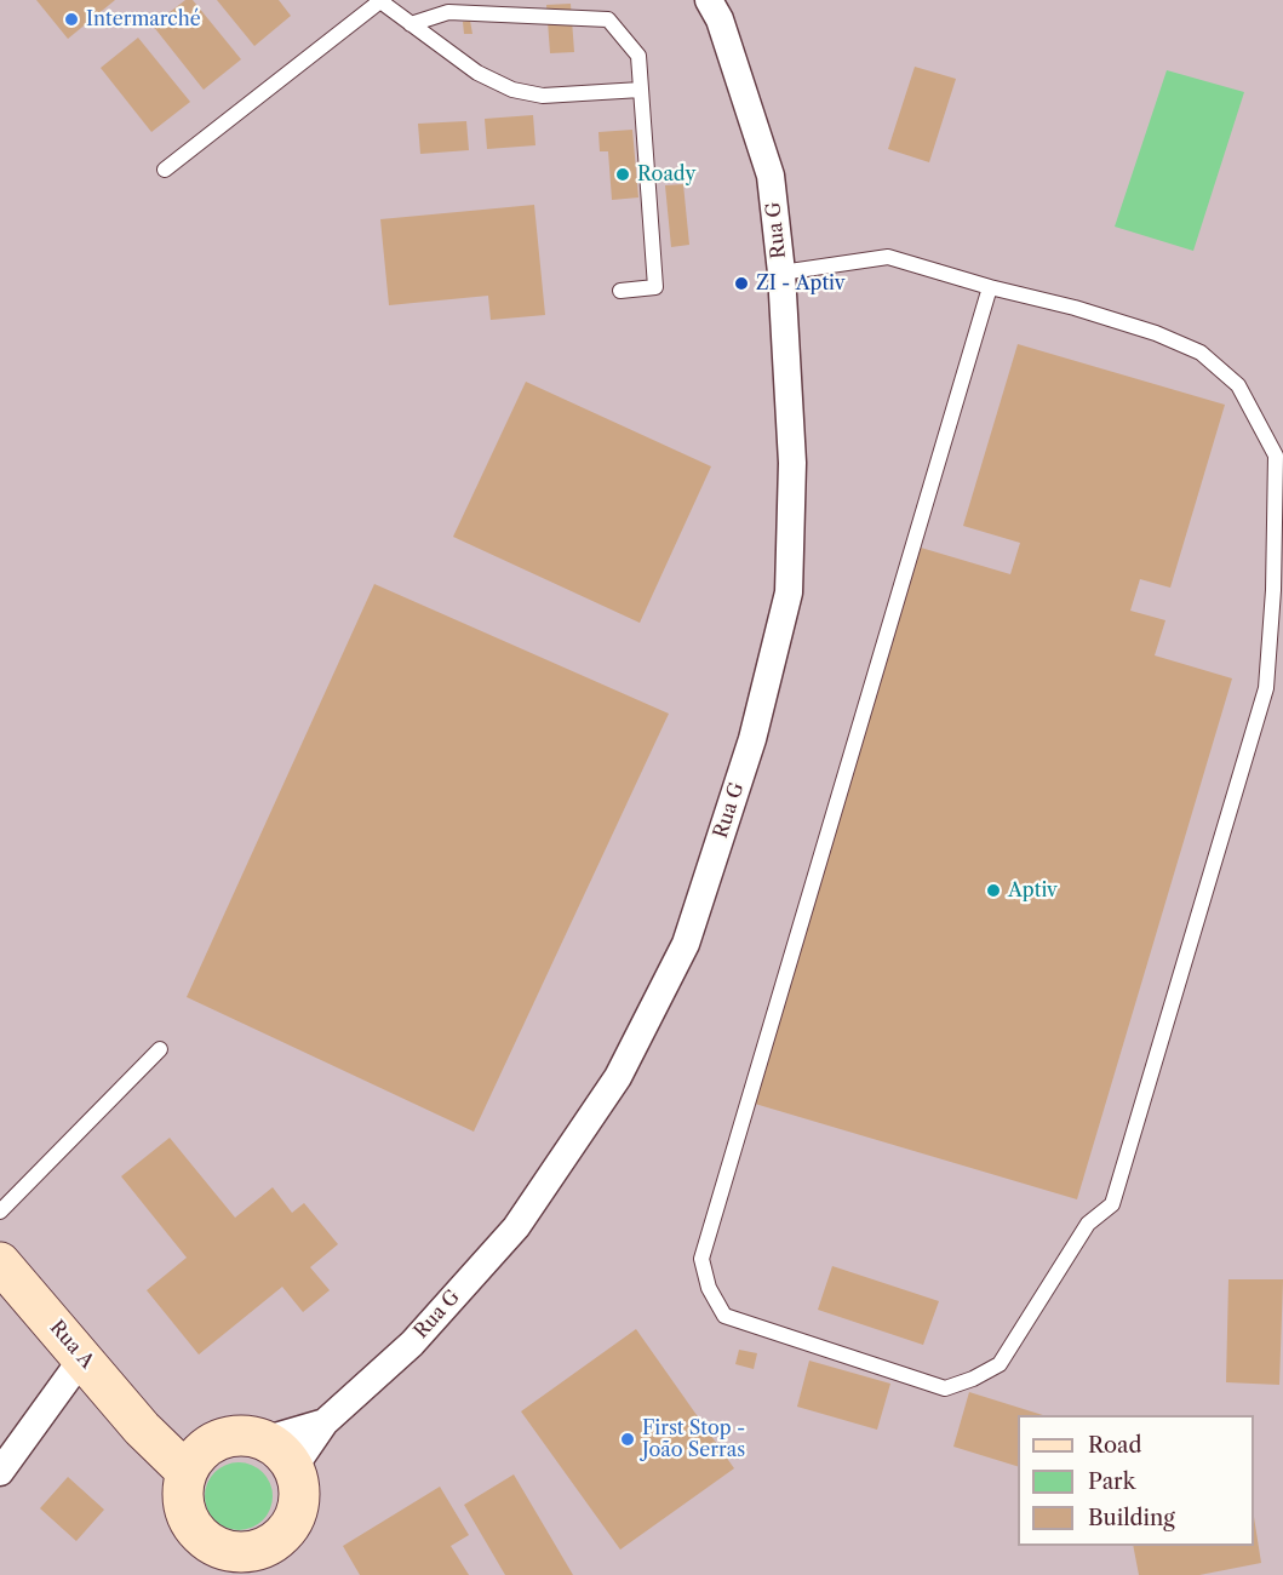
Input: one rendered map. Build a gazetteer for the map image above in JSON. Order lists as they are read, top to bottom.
{
  "streets": {
    "street": ["Rua G", "Rua A"]
  },
  "crossings": [
    ["Rua G", "Rua A"]
  ],
  "places": [
    "Intermarché",
    "Roady",
    "ZI - Aptiv",
    "Aptiv",
    "First Stop - João Serras"
  ],
  "legend": ["Road", "Park", "Building"]
}
